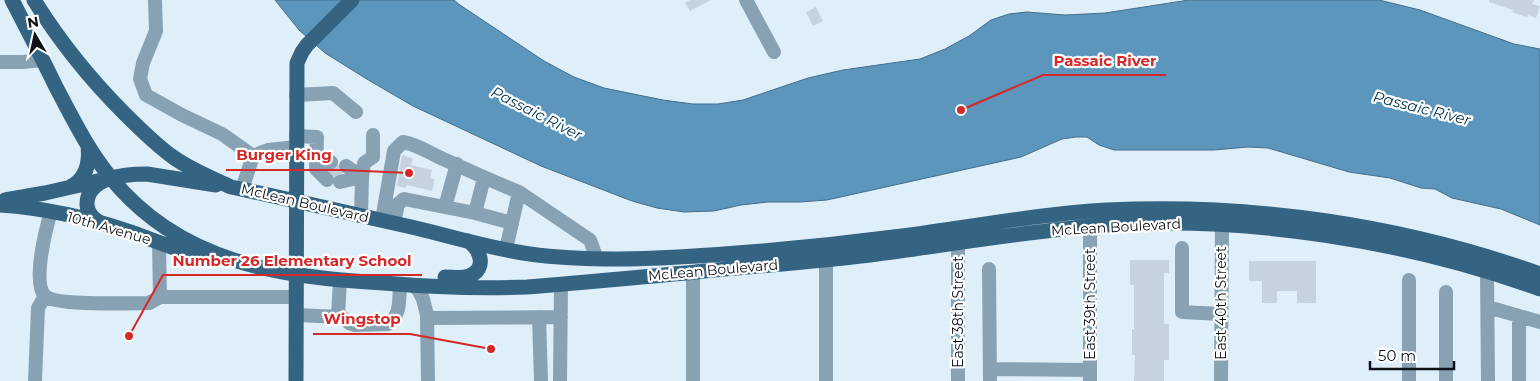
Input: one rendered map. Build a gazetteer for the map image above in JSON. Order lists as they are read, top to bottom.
{
  "streets": {
    "main road": ["McLean Boulevard", "10th Avenue"],
    "street": ["East 40th Street", "East 39th Street", "East 38th Street"]
  },
  "crossings": [
    ["McLean Boulevard", "10th Avenue"],
    ["McLean Boulevard", "East 40th Street"],
    ["McLean Boulevard", "East 39th Street"],
    ["McLean Boulevard", "East 38th Street"]
  ],
  "water": ["Passaic River"],
  "places": [
    "Passaic River",
    "Burger King",
    "Number 26 Elementary School",
    "Wingstop"
  ],
  "scale_bar": "50 m",
  "north": "top"
}
